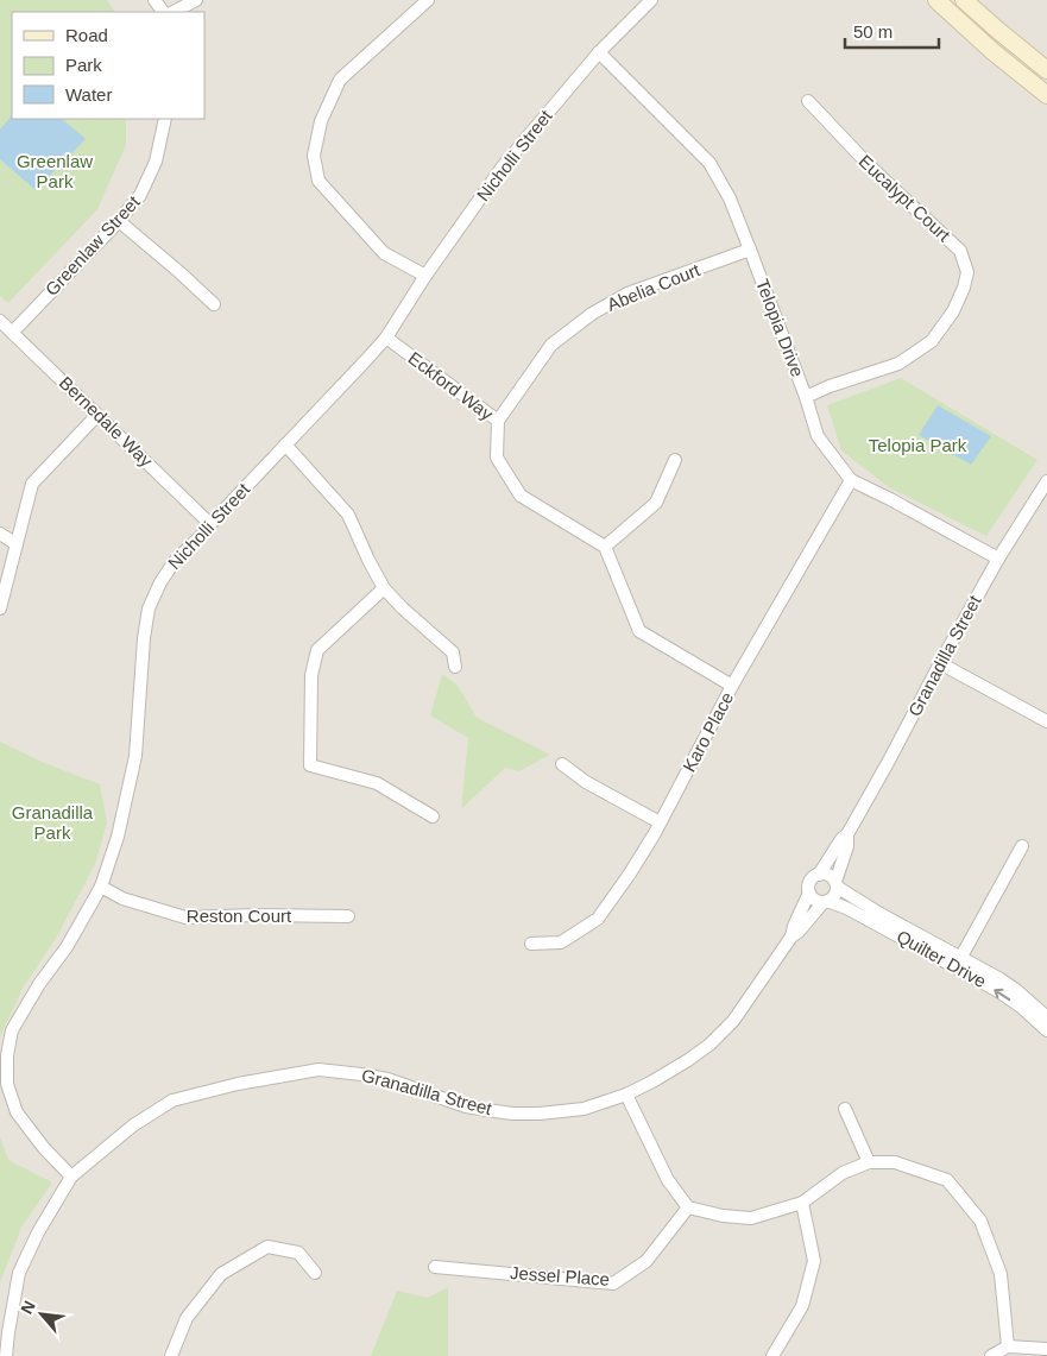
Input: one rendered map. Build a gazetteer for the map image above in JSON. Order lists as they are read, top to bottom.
{
  "streets": {
    "street": [
      "Nicholli Street",
      "Eucalypt Court",
      "Greenlaw Street",
      "Abelia Court",
      "Telopia Drive",
      "Eckford Way",
      "Bernedale Way",
      "Granadilla Street",
      "Karo Place",
      "Reston Court",
      "Quilter Drive",
      "Jessel Place"
    ]
  },
  "crossings": [
    ["Nicholli Street", "Telopia Drive"],
    ["Nicholli Street", "Eckford Way"],
    ["Nicholli Street", "Bernedale Way"],
    ["Nicholli Street", "Granadilla Street"],
    ["Nicholli Street", "Reston Court"],
    ["Eucalypt Court", "Telopia Drive"],
    ["Greenlaw Street", "Bernedale Way"],
    ["Abelia Court", "Telopia Drive"],
    ["Abelia Court", "Eckford Way"],
    ["Telopia Drive", "Granadilla Street"],
    ["Telopia Drive", "Karo Place"],
    ["Granadilla Street", "Quilter Drive"]
  ],
  "parks": ["Greenlaw Park", "Telopia Park", "Granadilla Park"],
  "legend": ["Road", "Park", "Water"],
  "scale_bar": "50 m",
  "north": "top left"
}
